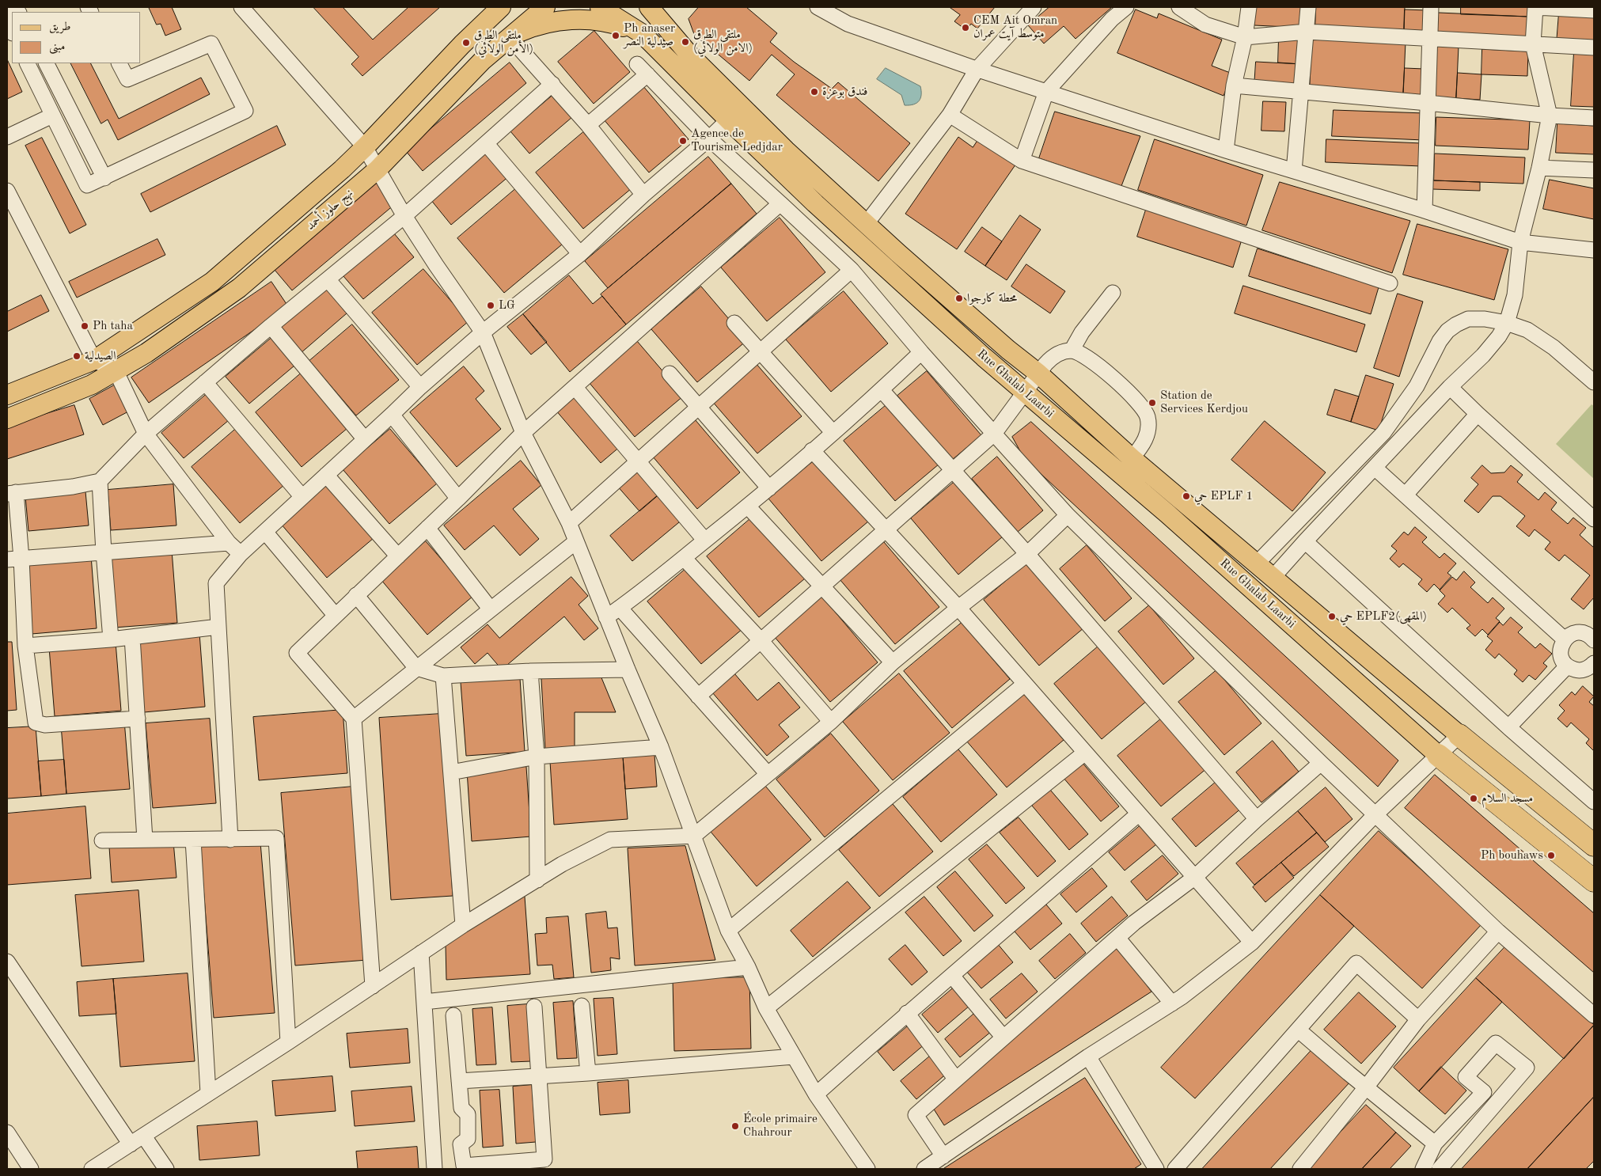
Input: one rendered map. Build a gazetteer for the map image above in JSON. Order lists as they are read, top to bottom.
{
  "streets": {
    "main road": ["نهج حلوز أحمد", "Rue Ghalab Laarbi"]
  },
  "places": [
    "CEM Ait Omran متوسط آيت عمران",
    "Ph anaser صيدلية النصر",
    "ملتقى الطرق (الامن الولائي)",
    "ملتقى الطرق (الأمن الولائي)",
    "فندق بوعزة",
    "Agence de Tourisme Ledjdar",
    "محطة كارجوا",
    "LG",
    "Ph taha",
    "الصيدلية",
    "Station de Services Kerdjou",
    "حي EPLF 1",
    "حي EPLF2(المقهى)",
    "مسجد السلام",
    "Ph bouhaws",
    "École primaire Chahrour"
  ],
  "legend": ["طريق", "مبنى"]
}
